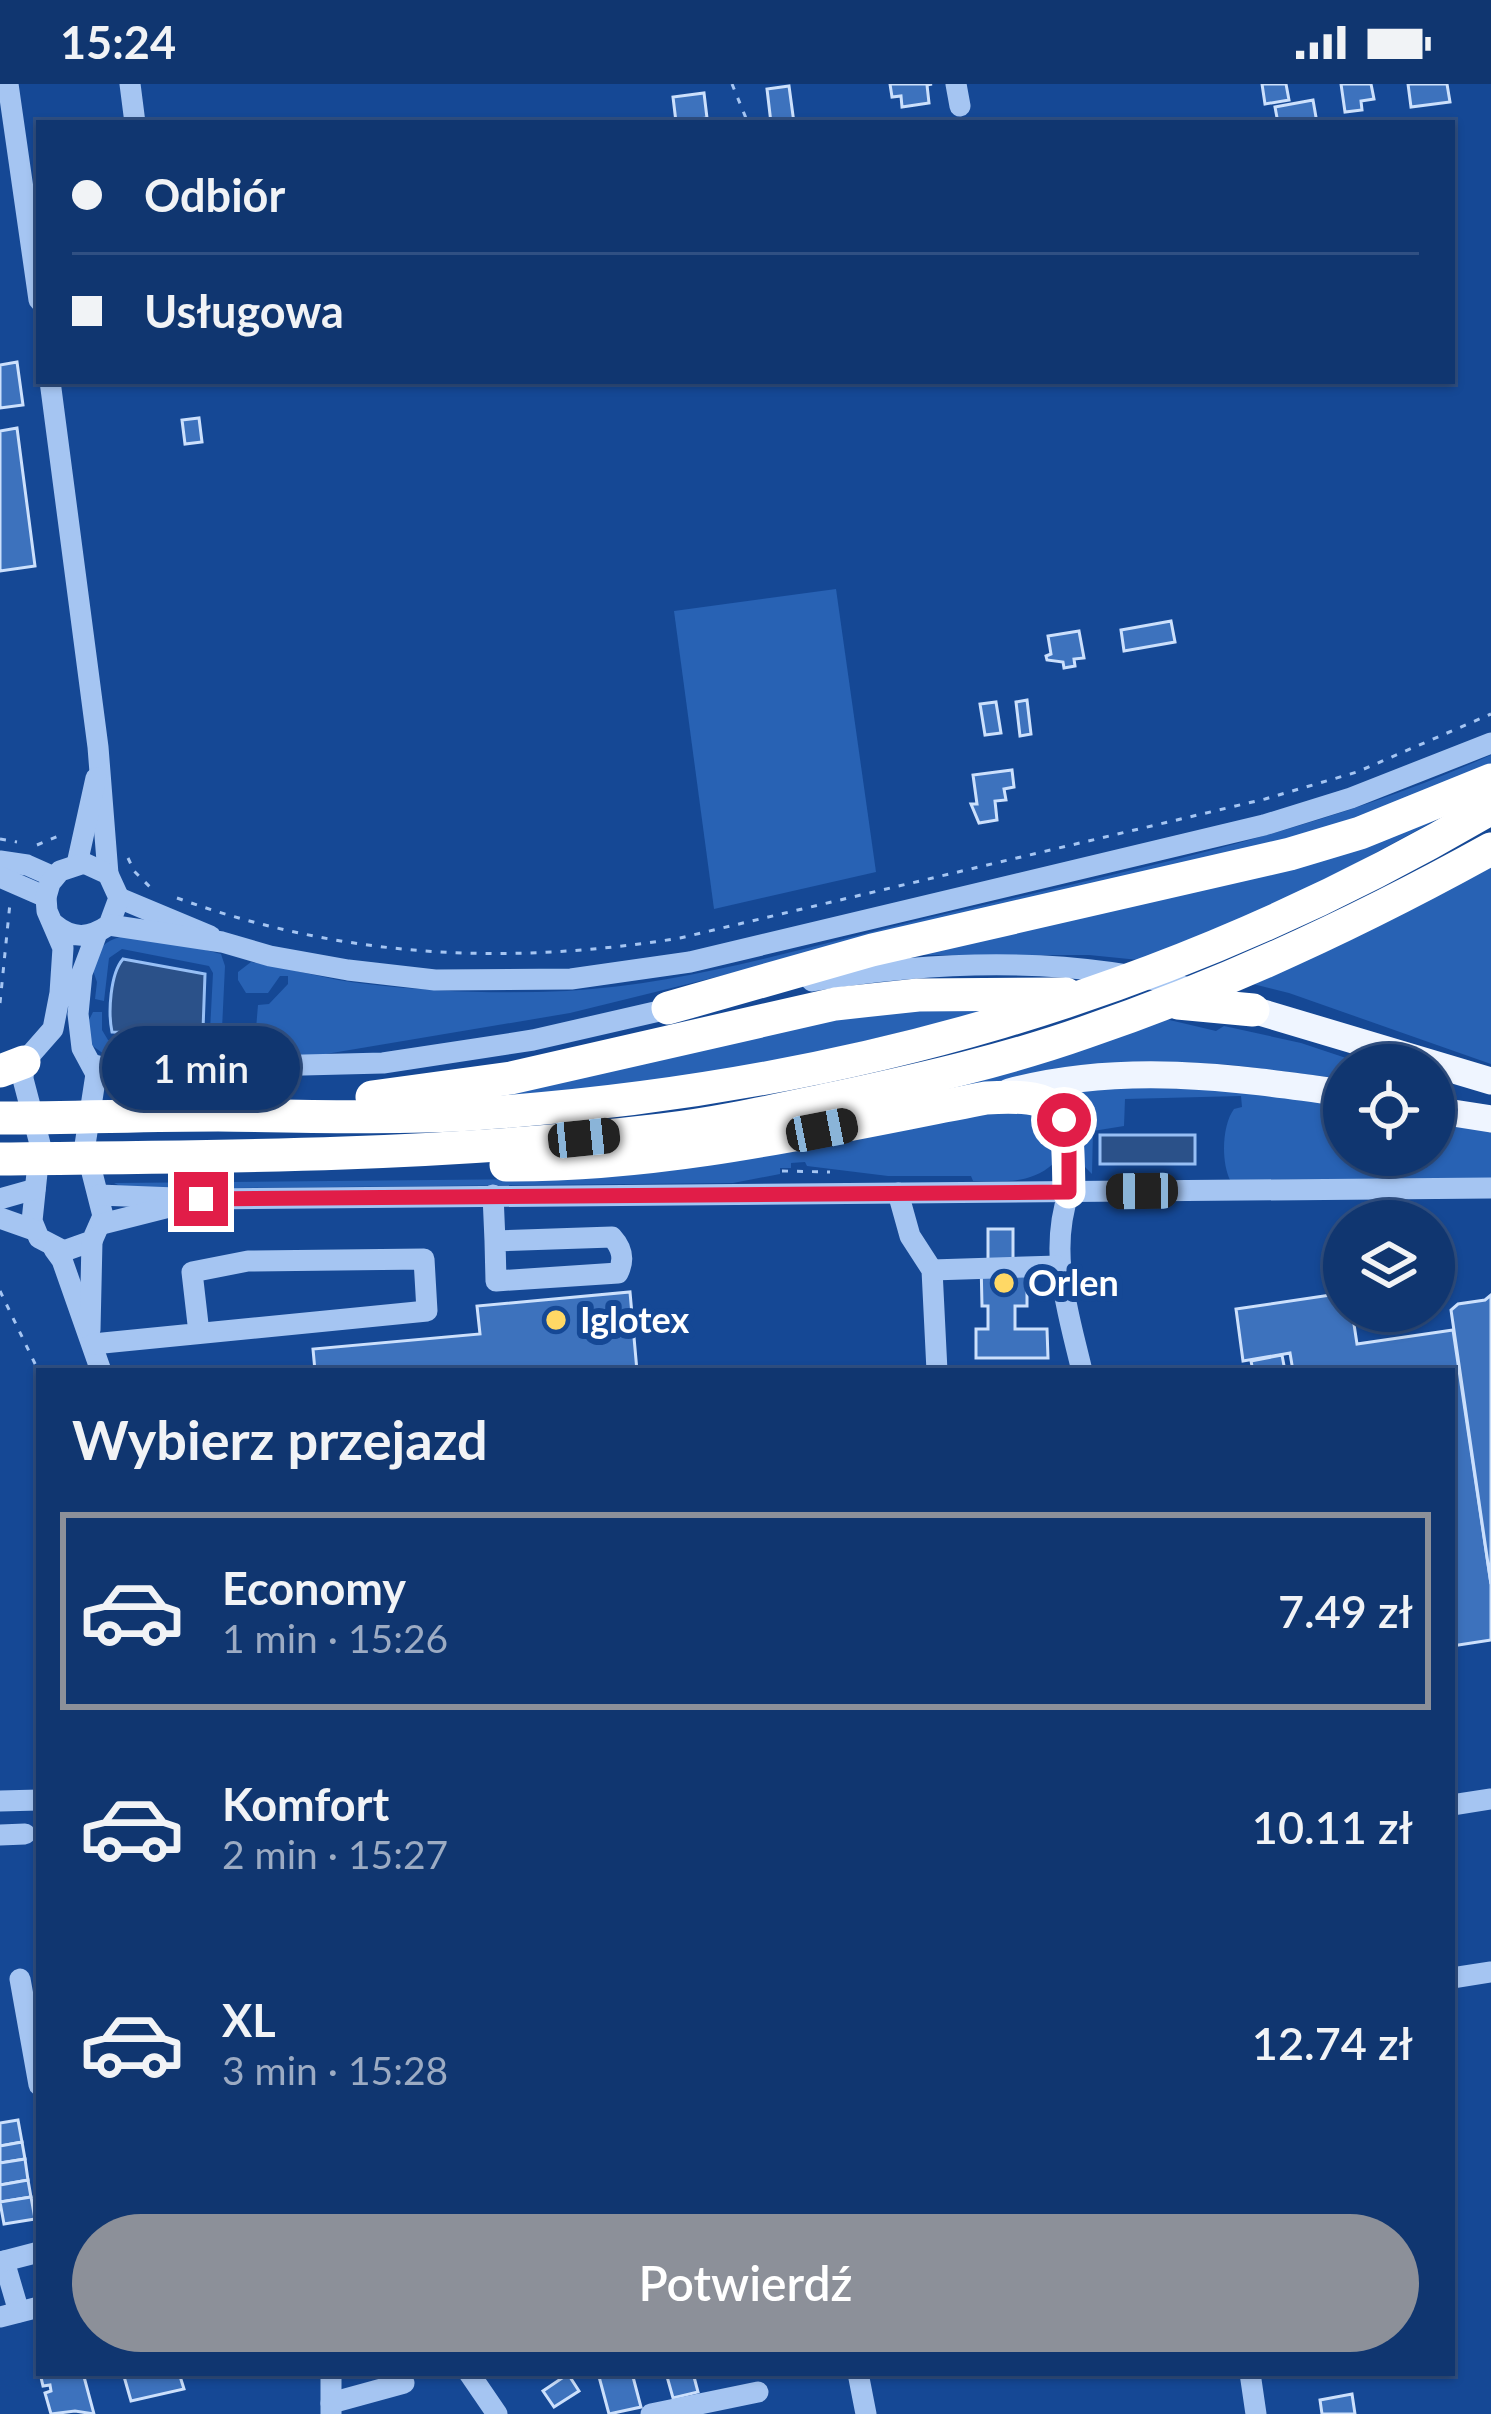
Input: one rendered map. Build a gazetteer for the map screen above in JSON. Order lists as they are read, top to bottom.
{
  "places": ["Orlen", "Iglotex"],
  "page": {
    "status": "15:24",
    "banner": ["Odbiór", "Usługowa"],
    "bubble": "1 min",
    "heading": "Wybierz przejazd",
    "list": [
      {
        "name": "Economy",
        "note": "1 min · 15:26",
        "value": "7.49 zł"
      },
      {
        "name": "Komfort",
        "note": "2 min · 15:27",
        "value": "10.11 zł"
      },
      {
        "name": "XL",
        "note": "3 min · 15:28",
        "value": "12.74 zł"
      }
    ],
    "buttons": "Potwierdź"
  }
}
